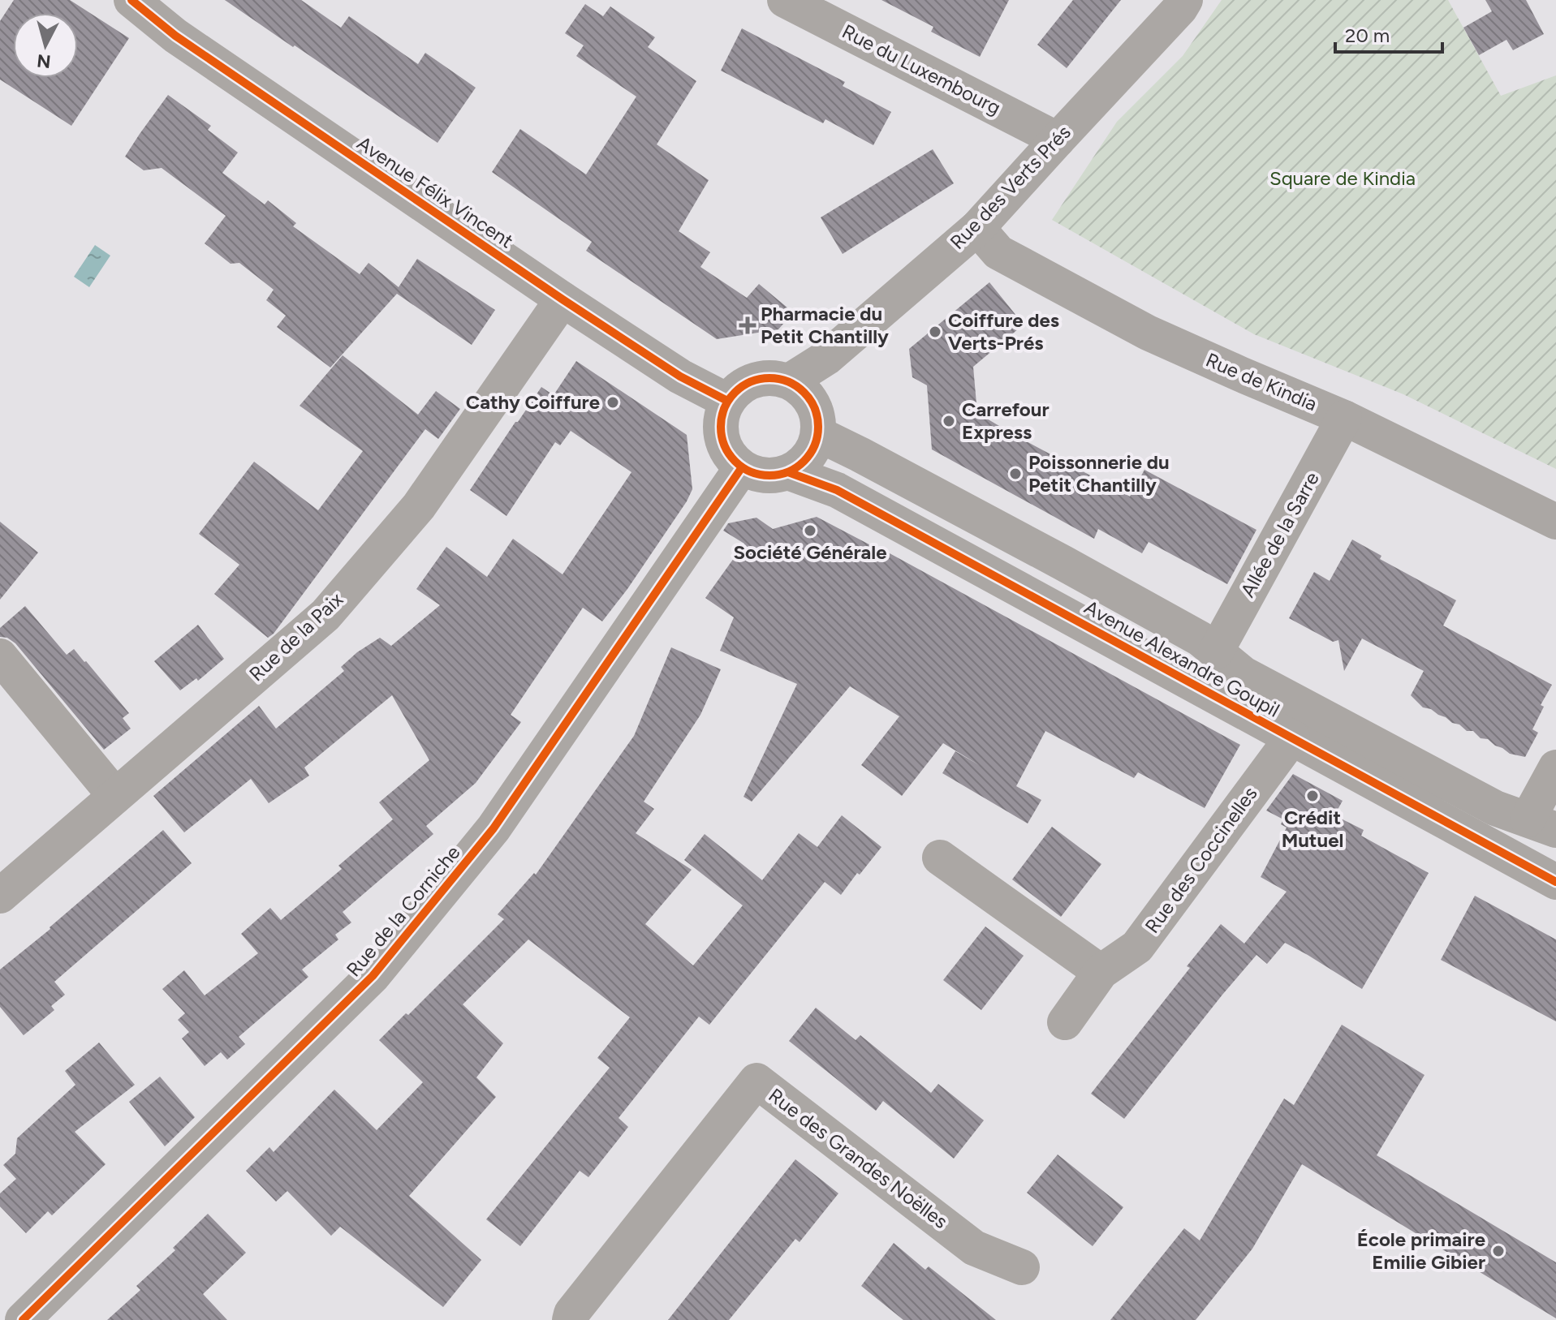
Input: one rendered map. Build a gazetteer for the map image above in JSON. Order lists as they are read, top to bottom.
{
  "streets": {
    "street": [
      "Rue du Luxembourg",
      "Rue des Verts Prés",
      "Avenue Félix Vincent",
      "Rue de Kindia",
      "Allée de la Sarre",
      "Rue de la Paix",
      "Avenue Alexandre Goupil",
      "Rue des Coccinelles",
      "Rue de la Corniche",
      "Rue des Grandes Noëlles"
    ]
  },
  "crossings": [
    ["Rue du Luxembourg", "Rue des Verts Prés"],
    ["Rue des Verts Prés", "Avenue Félix Vincent"],
    ["Rue des Verts Prés", "Rue de Kindia"],
    ["Rue des Verts Prés", "Avenue Alexandre Goupil"],
    ["Rue des Verts Prés", "Rue de la Corniche"],
    ["Avenue Félix Vincent", "Rue de la Paix"],
    ["Avenue Félix Vincent", "Avenue Alexandre Goupil"],
    ["Avenue Félix Vincent", "Rue de la Corniche"],
    ["Rue de Kindia", "Allée de la Sarre"],
    ["Allée de la Sarre", "Avenue Alexandre Goupil"],
    ["Avenue Alexandre Goupil", "Rue des Coccinelles"],
    ["Avenue Alexandre Goupil", "Rue de la Corniche"]
  ],
  "parks": ["Square de Kindia"],
  "places": {
    "health": ["Pharmacie du Petit Chantilly"],
    "other": [
      "Coiffure des Verts-Prés",
      "Cathy Coiffure",
      "Carrefour Express",
      "Poissonnerie du Petit Chantilly",
      "Société Générale",
      "Crédit Mutuel",
      "École primaire Emilie Gibier"
    ]
  },
  "scale_bar": "20 m",
  "north": "bottom"
}
